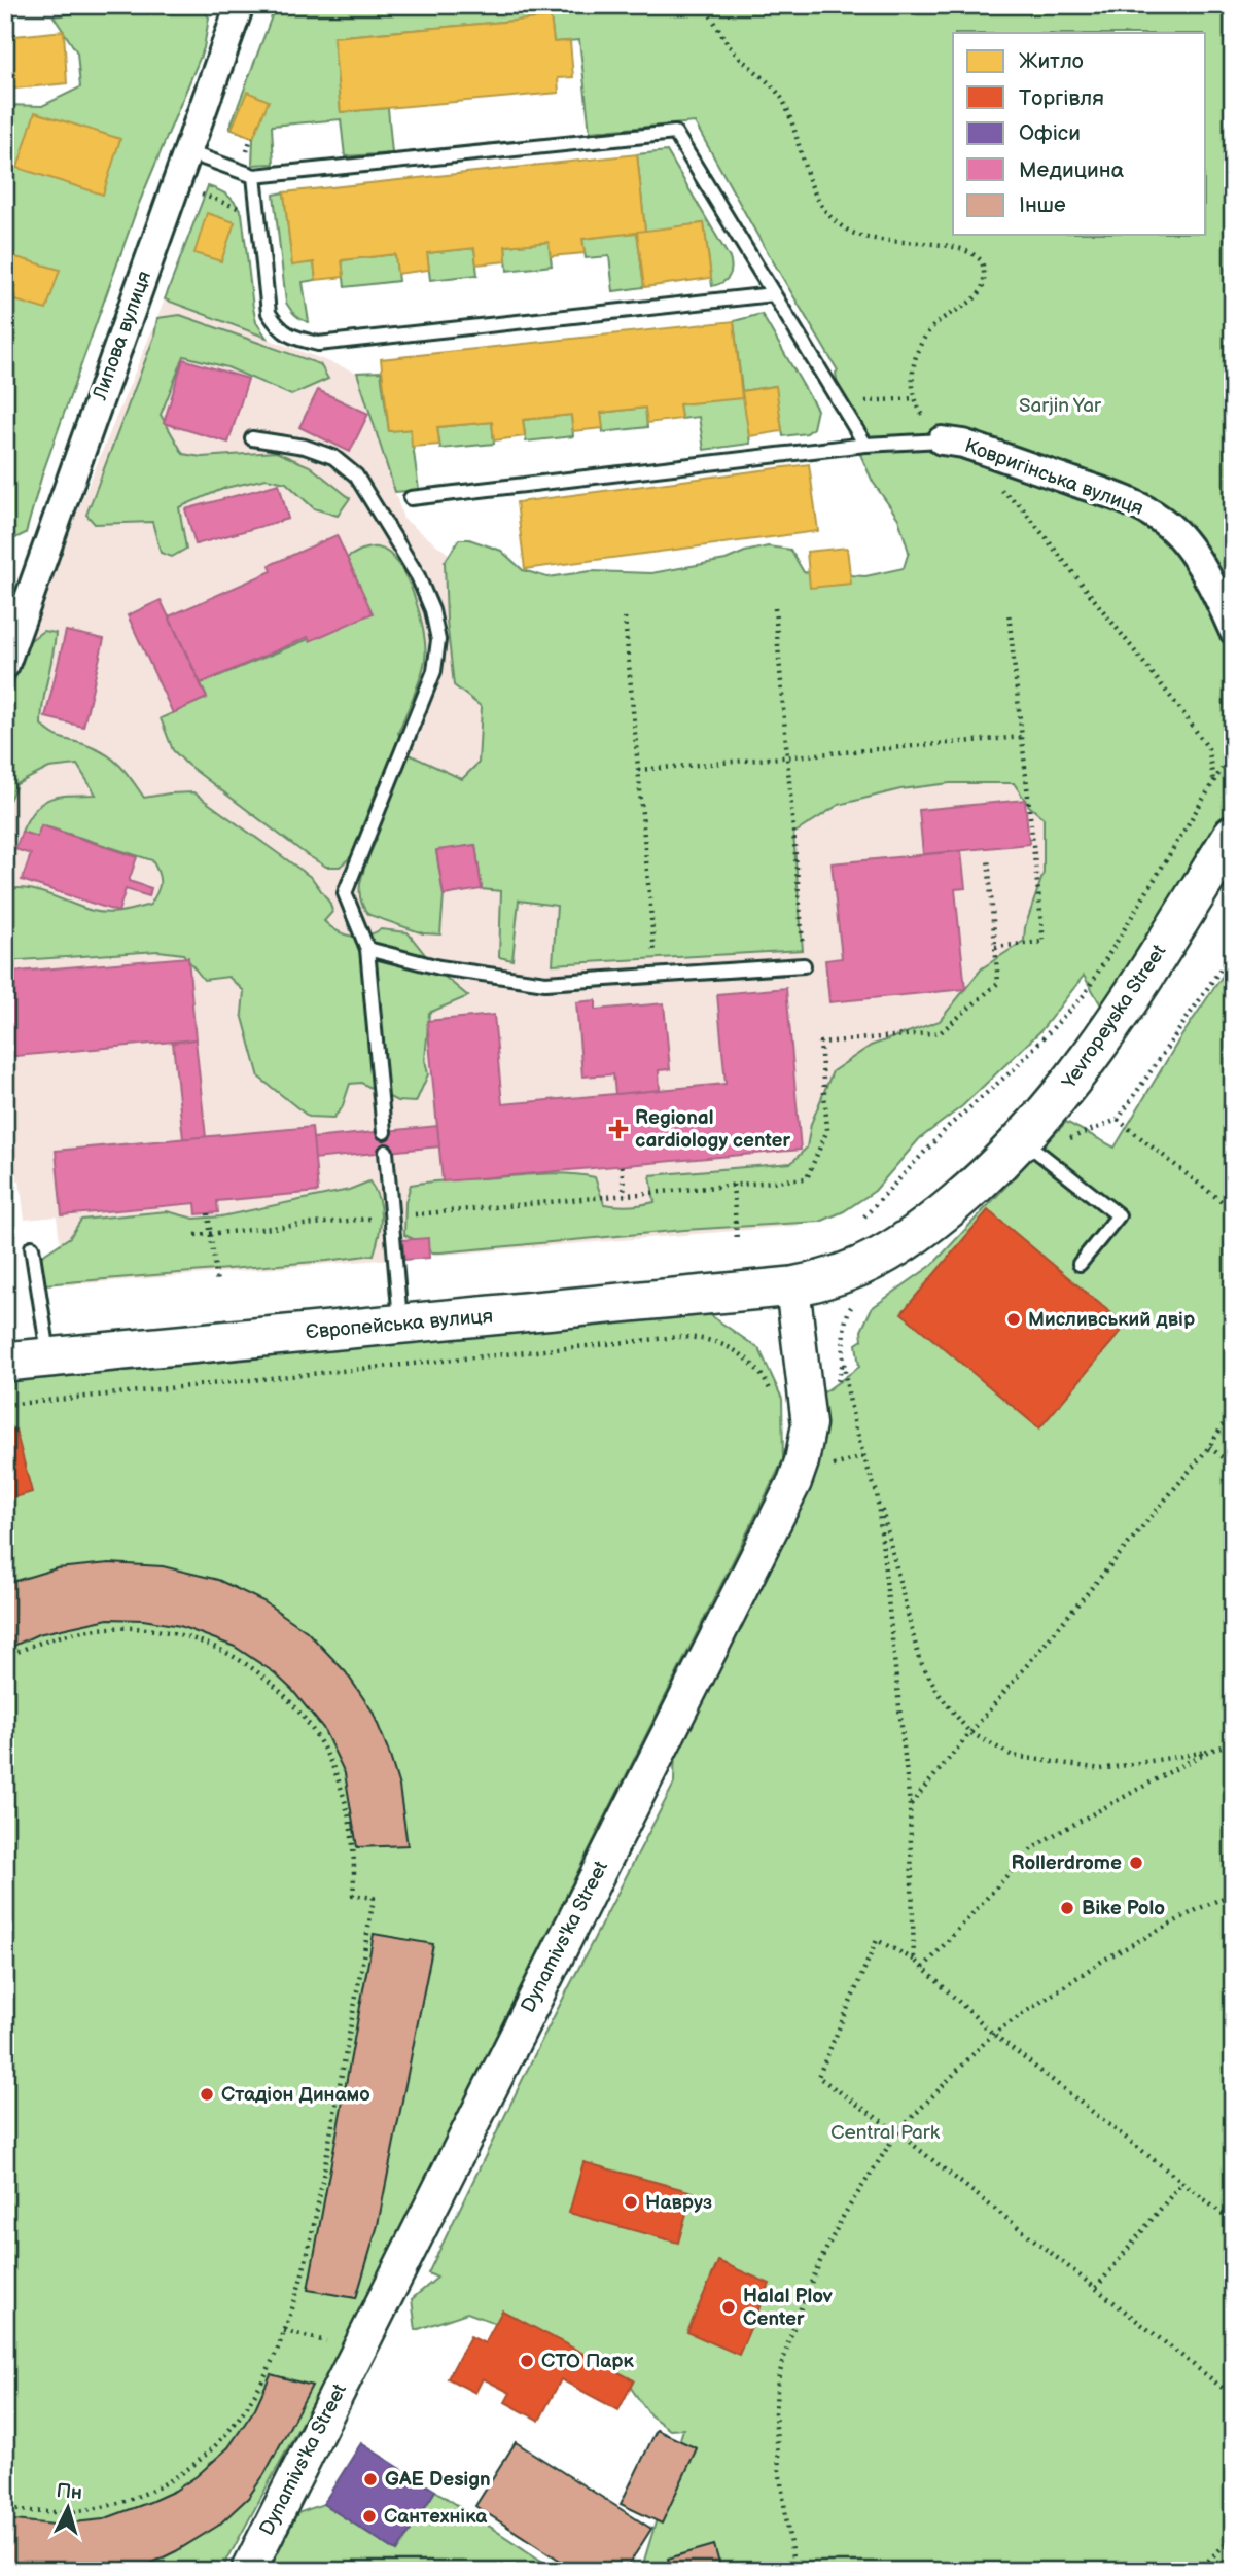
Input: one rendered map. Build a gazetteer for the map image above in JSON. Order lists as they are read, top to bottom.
{
  "streets": {
    "main road": ["Yevropeyska Street", "Європейська вулиця"],
    "street": ["Липова вулиця", "Ковригінська вулиця", "Dynamivs'ka Street"]
  },
  "crossings": [
    ["Yevropeyska Street", "Європейська вулиця"],
    ["Yevropeyska Street", "Dynamivs'ka Street"],
    ["Європейська вулиця", "Dynamivs'ka Street"]
  ],
  "parks": ["Sarjin Yar", "Central Park"],
  "places": {
    "health": ["Regional cardiology center"],
    "other": [
      "Мисливський двір",
      "Rollerdrome",
      "Bike Polo",
      "Стадіон Динамо",
      "Навруз",
      "Halal Plov Center",
      "СТО Парк",
      "GAE Design",
      "Сантехніка"
    ]
  },
  "legend": [
    "Житло",
    "Торгівля",
    "Офіси",
    "Медицина",
    "Інше"
  ],
  "north": "top"
}
